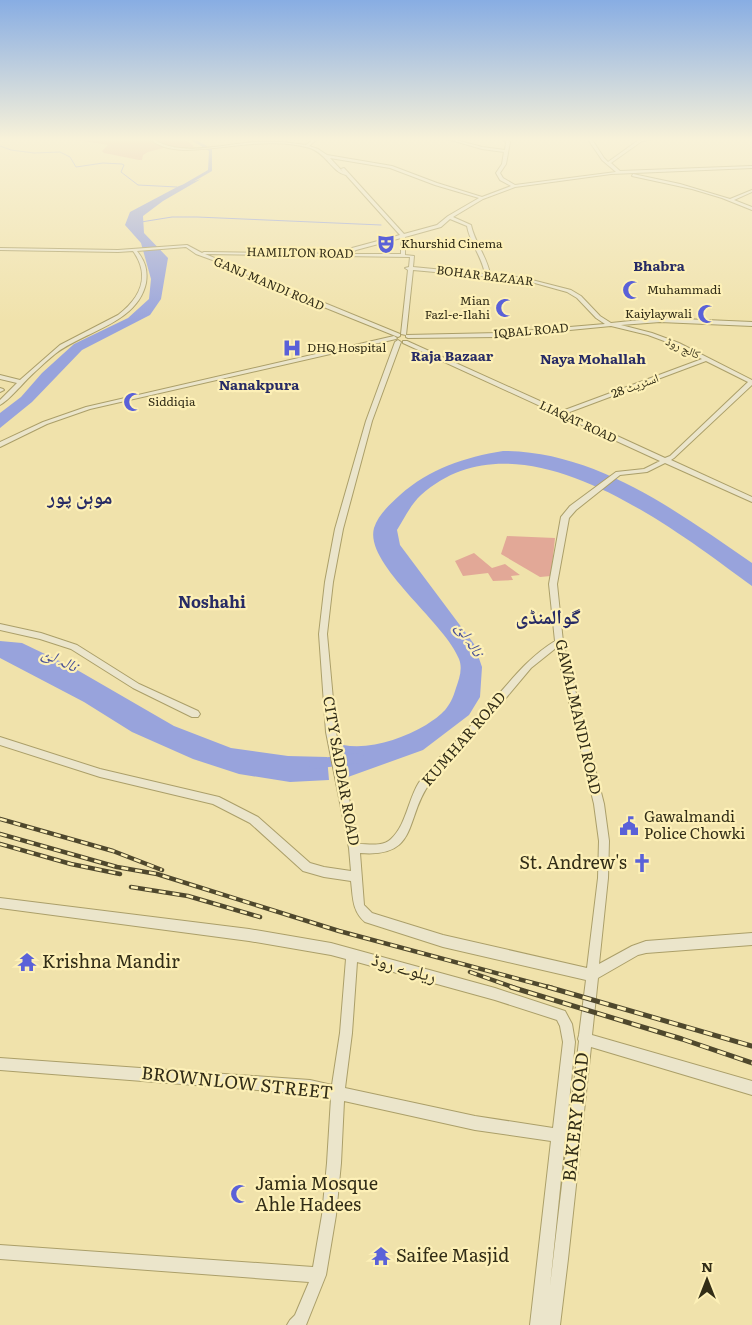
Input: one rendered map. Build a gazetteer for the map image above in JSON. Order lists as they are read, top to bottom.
{
  "streets": {
    "main road": ["LIAQAT ROAD"],
    "street": [
      "HAMILTON ROAD",
      "BOHAR BAZAAR",
      "GANJ MANDI ROAD",
      "IQBAL ROAD",
      "کالج روڈ",
      "اسٹریٹ 28",
      "GAWALMANDI ROAD",
      "KUMHAR ROAD",
      "CITY SADDAR ROAD",
      "ریلوے روڈ",
      "BROWNLOW STREET",
      "BAKERY ROAD"
    ]
  },
  "crossings": [
    ["HAMILTON ROAD", "GANJ MANDI ROAD"],
    ["HAMILTON ROAD", "CITY SADDAR ROAD"],
    ["BOHAR BAZAAR", "IQBAL ROAD"],
    ["BOHAR BAZAAR", "کالج روڈ"],
    ["BOHAR BAZAAR", "CITY SADDAR ROAD"],
    ["GANJ MANDI ROAD", "IQBAL ROAD"],
    ["GANJ MANDI ROAD", "LIAQAT ROAD"],
    ["GANJ MANDI ROAD", "CITY SADDAR ROAD"],
    ["IQBAL ROAD", "کالج روڈ"],
    ["IQBAL ROAD", "LIAQAT ROAD"],
    ["IQBAL ROAD", "CITY SADDAR ROAD"],
    ["کالج روڈ", "اسٹریٹ 28"],
    ["اسٹریٹ 28", "LIAQAT ROAD"],
    ["LIAQAT ROAD", "GAWALMANDI ROAD"],
    ["LIAQAT ROAD", "CITY SADDAR ROAD"],
    ["GAWALMANDI ROAD", "KUMHAR ROAD"],
    ["GAWALMANDI ROAD", "CITY SADDAR ROAD"],
    ["GAWALMANDI ROAD", "BAKERY ROAD"],
    ["KUMHAR ROAD", "CITY SADDAR ROAD"],
    ["CITY SADDAR ROAD", "BAKERY ROAD"],
    ["ریلوے روڈ", "BROWNLOW STREET"],
    ["ریلوے روڈ", "BAKERY ROAD"]
  ],
  "districts": [
    "Bhabra",
    "Raja Bazaar",
    "Naya Mohallah",
    "Nanakpura",
    "موہن پور",
    "Noshahi",
    "گوالمنڈی"
  ],
  "water": ["نالہ لئ"],
  "places": {
    "theatre": ["Khurshid Cinema"],
    "mosque": [
      "Muhammadi",
      "Mian Fazl-e-Ilahi",
      "Kaiylaywali",
      "Siddiqia",
      "Jamia Mosque Ahle Hadees"
    ],
    "hospital": ["DHQ Hospital"],
    "public building": ["Gawalmandi Police Chowki"],
    "church": ["St. Andrew's"],
    "temple": ["Krishna Mandir", "Saifee Masjid"]
  },
  "north": "top"
}
